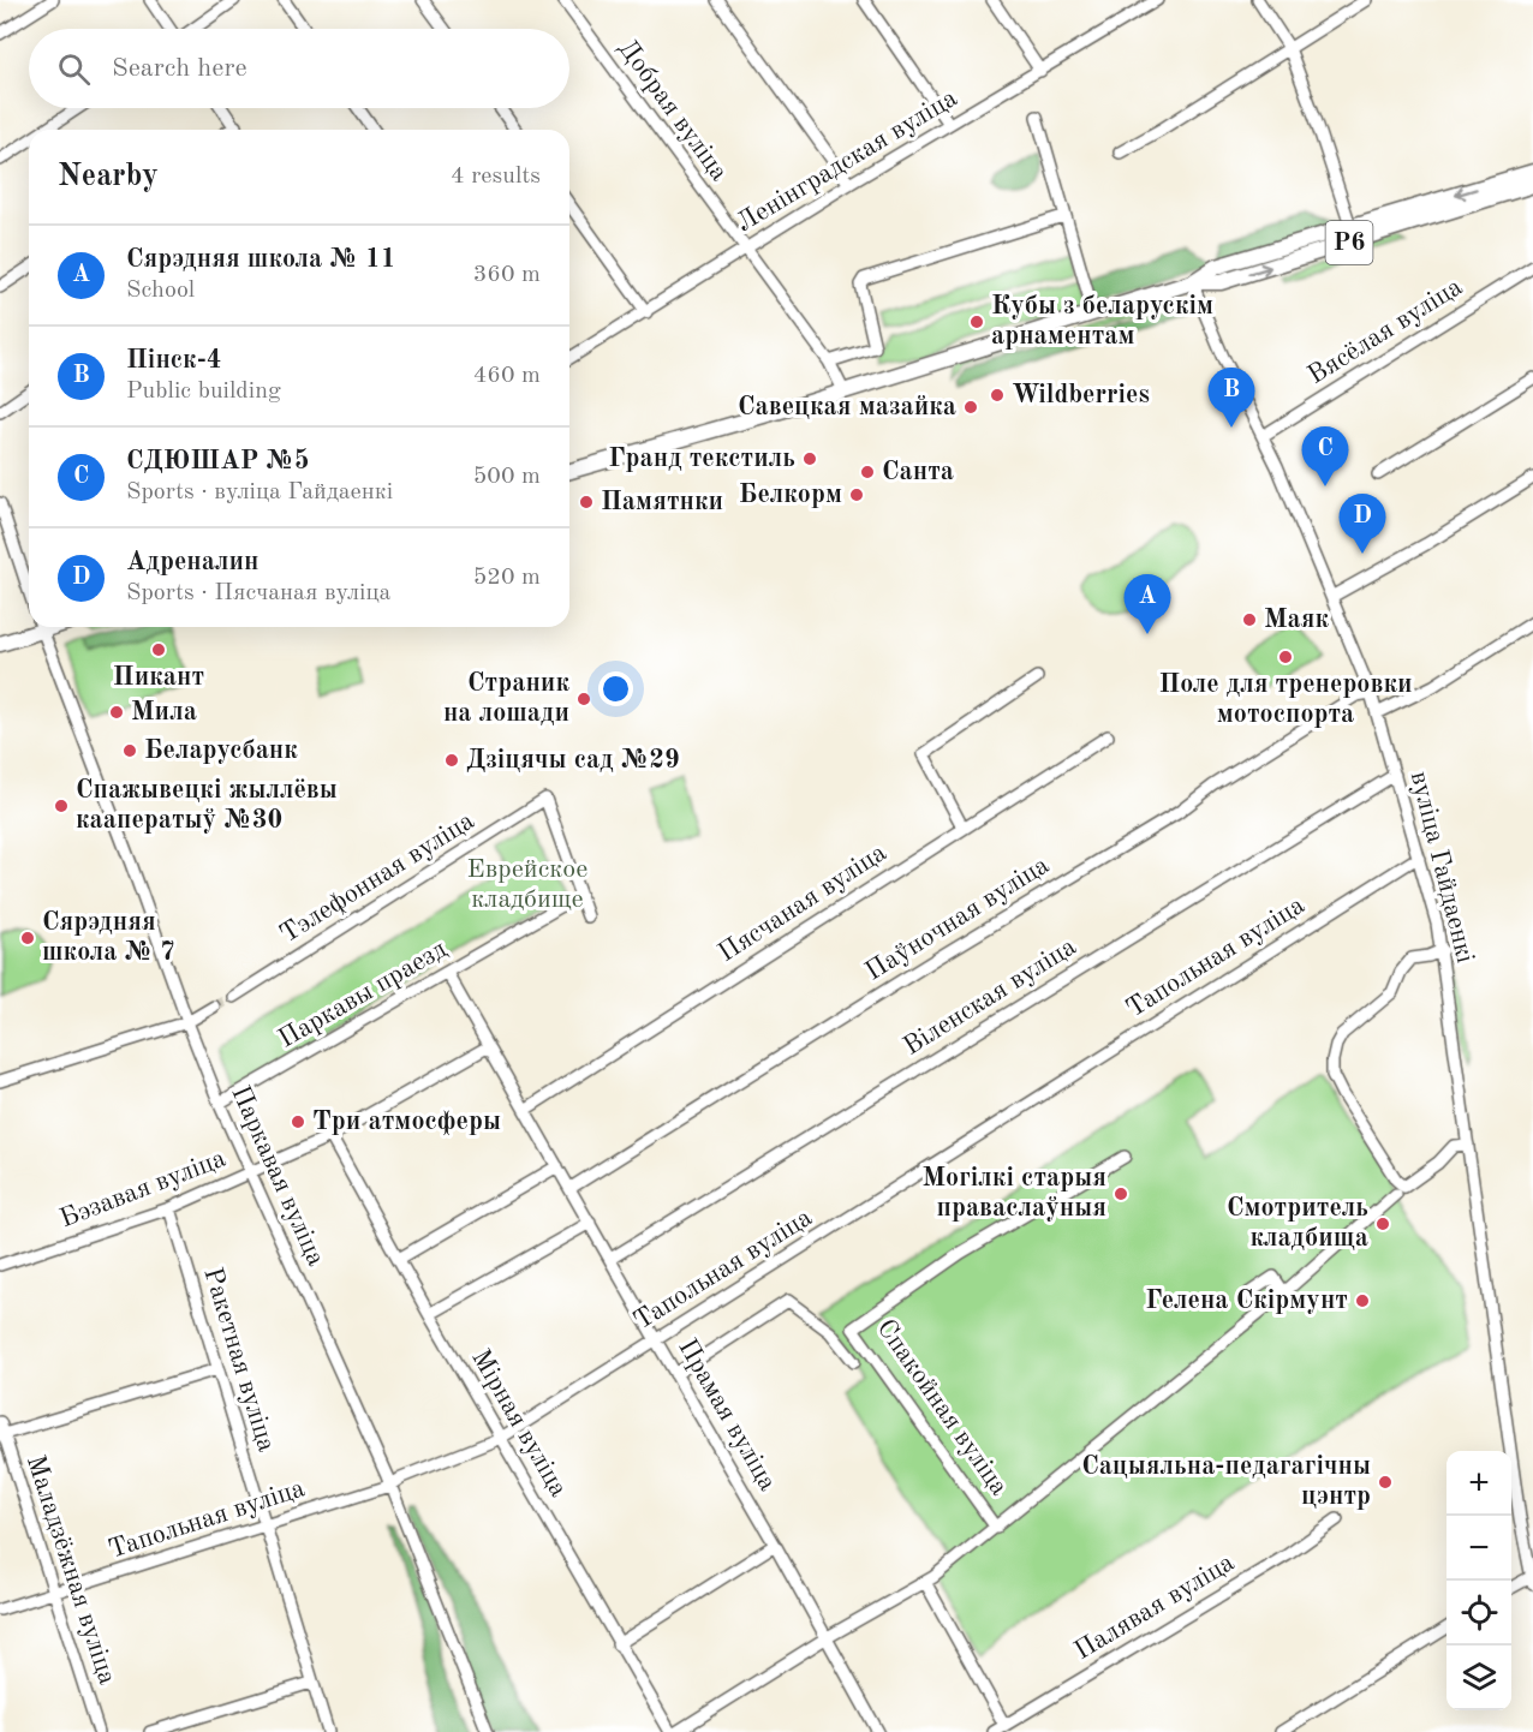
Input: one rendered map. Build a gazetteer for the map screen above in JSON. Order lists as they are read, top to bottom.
{
  "streets": {
    "main road": ["Р6"],
    "street": [
      "Добрая вуліца",
      "Ленінградская вуліца",
      "Вясёлая вуліца",
      "вуліца Гайдаенкі",
      "Тэлефонная вуліца",
      "Пясчаная вуліца",
      "Паўночная вуліца",
      "Тапольная вуліца",
      "Паркавы праезд",
      "Віленская вуліца",
      "Паркавая вуліца",
      "Бэзавая вуліца",
      "Ракетная вуліца",
      "Спакойная вуліца",
      "Прамая вуліца",
      "Мірная вуліца",
      "Маладзёжная вуліца",
      "Палявая вуліца"
    ]
  },
  "crossings": [
    ["Добрая вуліца", "Ленінградская вуліца"],
    ["Добрая вуліца", "Р6"],
    ["Р6", "вуліца Гайдаенкі"],
    ["Вясёлая вуліца", "вуліца Гайдаенкі"],
    ["вуліца Гайдаенкі", "Паўночная вуліца"],
    ["вуліца Гайдаенкі", "Тапольная вуліца"],
    ["вуліца Гайдаенкі", "Віленская вуліца"],
    ["Пясчаная вуліца", "Прамая вуліца"],
    ["Паўночная вуліца", "Прамая вуліца"],
    ["Тапольная вуліца", "Паркавая вуліца"],
    ["Тапольная вуліца", "Ракетная вуліца"],
    ["Тапольная вуліца", "Прамая вуліца"],
    ["Тапольная вуліца", "Мірная вуліца"],
    ["Тапольная вуліца", "Маладзёжная вуліца"],
    ["Паркавы праезд", "Паркавая вуліца"],
    ["Паркавы праезд", "Прамая вуліца"],
    ["Віленская вуліца", "Прамая вуліца"],
    ["Паркавая вуліца", "Бэзавая вуліца"],
    ["Бэзавая вуліца", "Ракетная вуліца"],
    ["Бэзавая вуліца", "Прамая вуліца"],
    ["Бэзавая вуліца", "Мірная вуліца"],
    ["Спакойная вуліца", "Прамая вуліца"]
  ],
  "parks": ["Еврейское кладбище"],
  "places": [
    "Кубы з беларускім арнаментам",
    "Wildberries",
    "Савецкая мазайка",
    "Гранд текстиль",
    "Санта",
    "Белкорм",
    "Памятнки",
    "Маяк",
    "Пикант",
    "Поле для тренеровки мотоспорта",
    "Страник на лошади",
    "Мила",
    "Беларусбанк",
    "Дзіцячы сад №29",
    "Спажывецкі жыллёвы кааператыў №30",
    "Сярэдняя школа № 7",
    "Три атмосферы",
    "Могілкі старыя праваслаўныя",
    "Смотритель кладбища",
    "Гелена Скірмунт",
    "Сацыяльна-педагагічны цэнтр"
  ],
  "page": {
    "search": "Search here",
    "heading": ["Nearby", "4 results"],
    "list": [
      {
        "mark": "A",
        "name": "Сярэдняя школа № 11",
        "note": "School",
        "value": "360 m"
      },
      {
        "mark": "B",
        "name": "Пінск-4",
        "note": "Public building",
        "value": "460 m"
      },
      {
        "mark": "C",
        "name": "СДЮШАР №5",
        "note": "Sports · вуліца Гайдаенкі",
        "value": "500 m"
      },
      {
        "mark": "D",
        "name": "Адреналин",
        "note": "Sports · Пясчаная вуліца",
        "value": "520 m"
      }
    ],
    "pins": [
      "B",
      "C",
      "D",
      "A"
    ],
    "map_buttons": ["+", "−"]
  }
}
